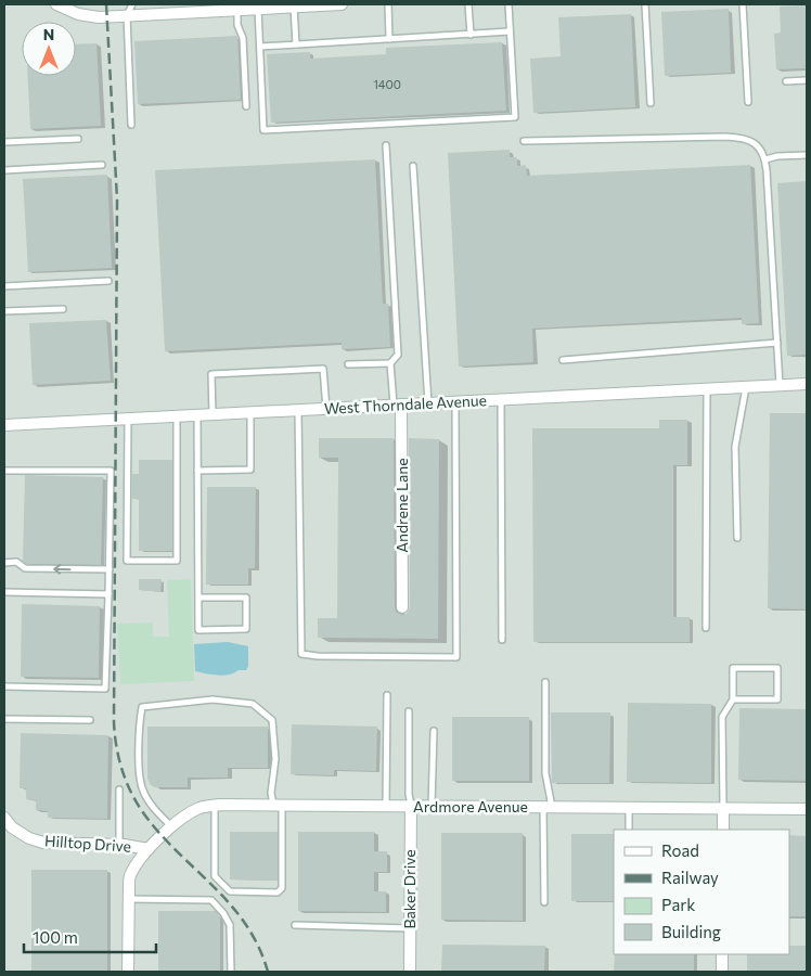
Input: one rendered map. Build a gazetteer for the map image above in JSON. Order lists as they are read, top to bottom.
{
  "streets": {
    "street": [
      "West Thorndale Avenue",
      "Andrene Lane",
      "Ardmore Avenue",
      "Hilltop Drive",
      "Baker Drive"
    ]
  },
  "crossings": [
    ["West Thorndale Avenue", "Andrene Lane"],
    ["Ardmore Avenue", "Hilltop Drive"],
    ["Ardmore Avenue", "Baker Drive"]
  ],
  "house_numbers": ["1400"],
  "legend": [
    "Road",
    "Railway",
    "Park",
    "Building"
  ],
  "scale_bar": "100 m",
  "north": "top"
}
